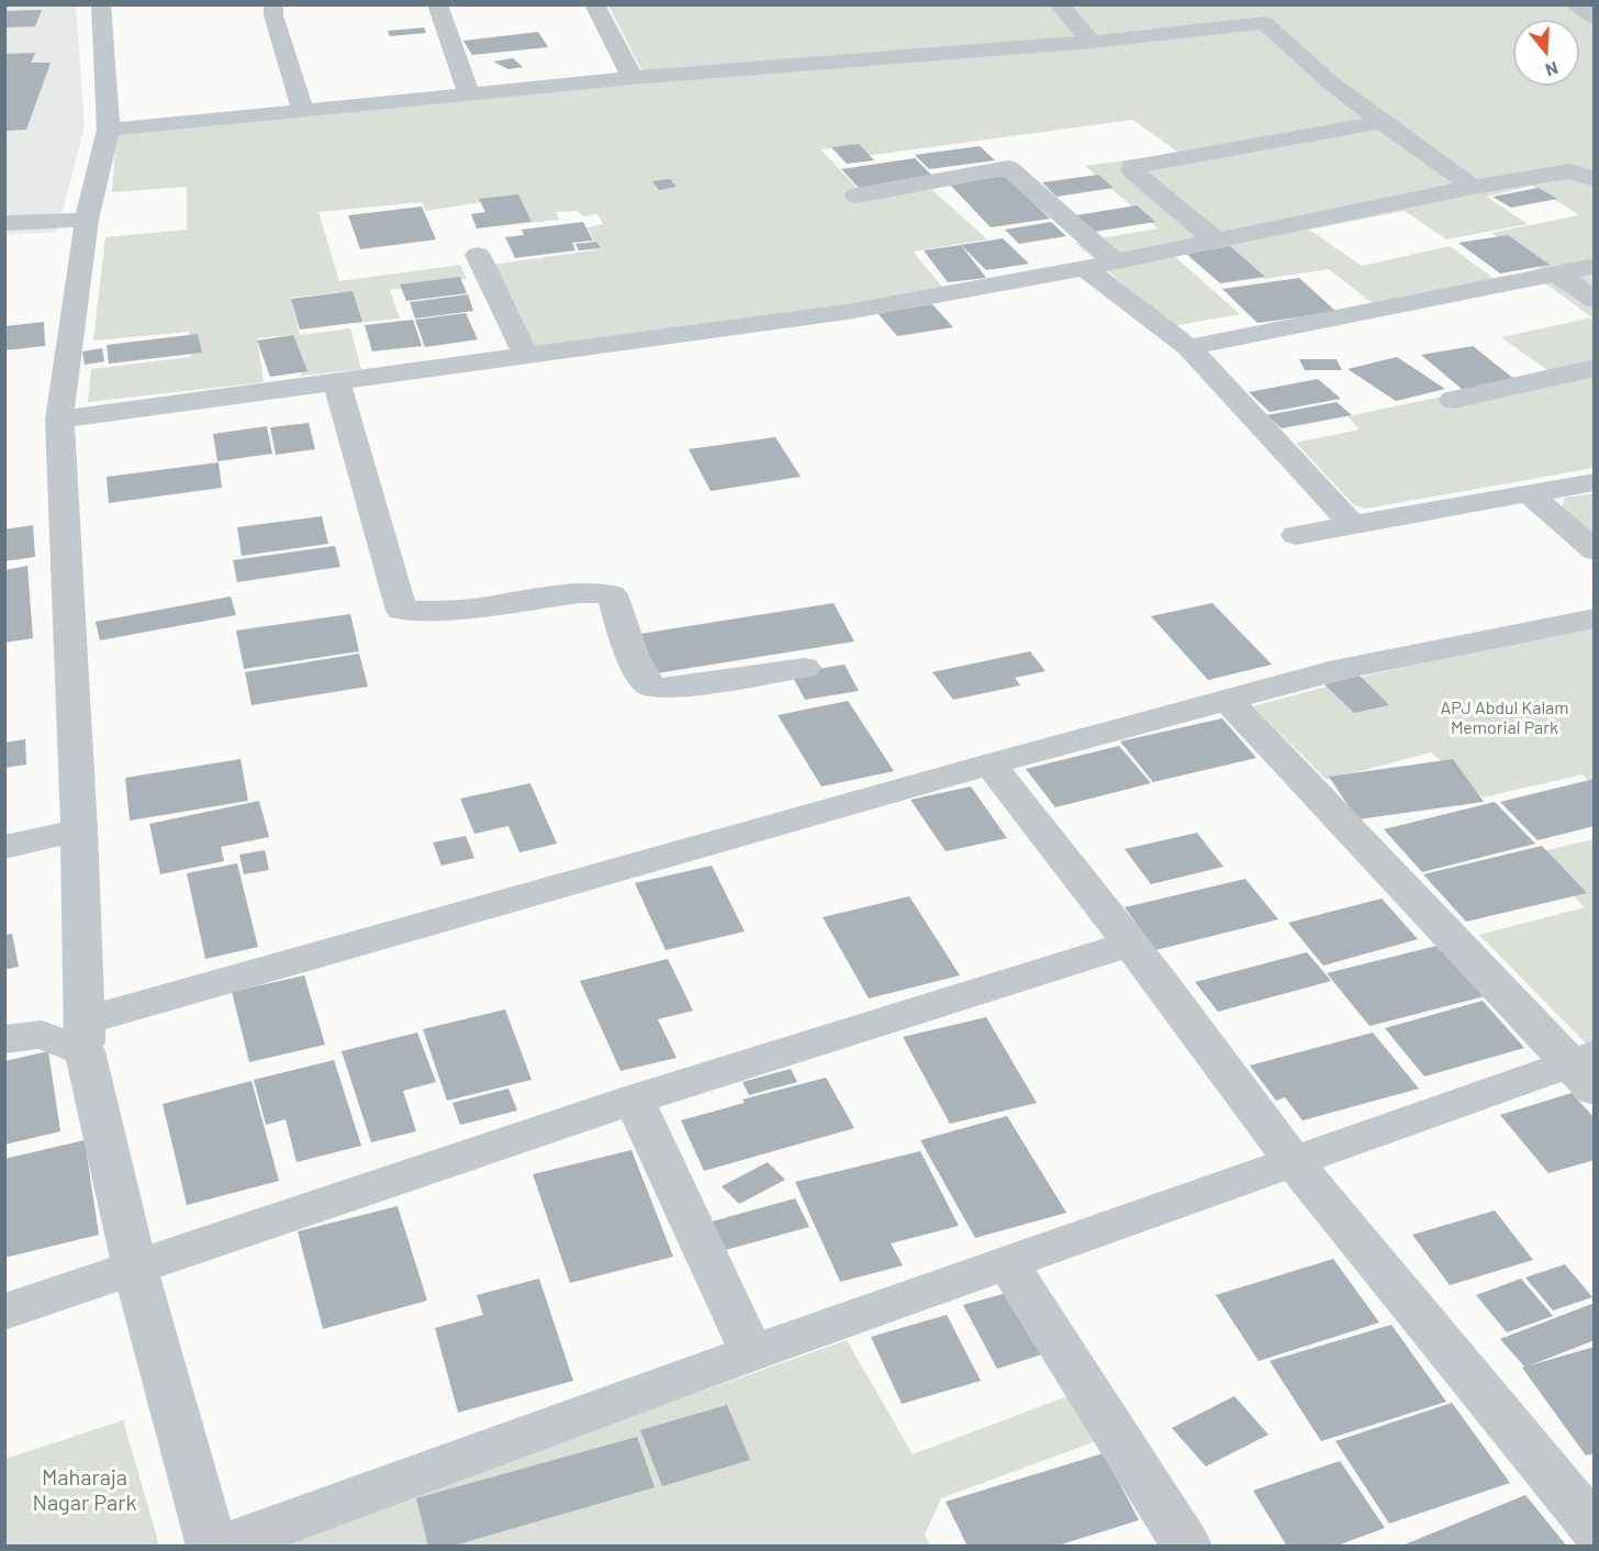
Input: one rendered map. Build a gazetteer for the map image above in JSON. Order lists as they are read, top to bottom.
{
  "parks": ["APJ Abdul Kalam Memorial Park", "Maharaja Nagar Park"],
  "north": "bottom"
}
